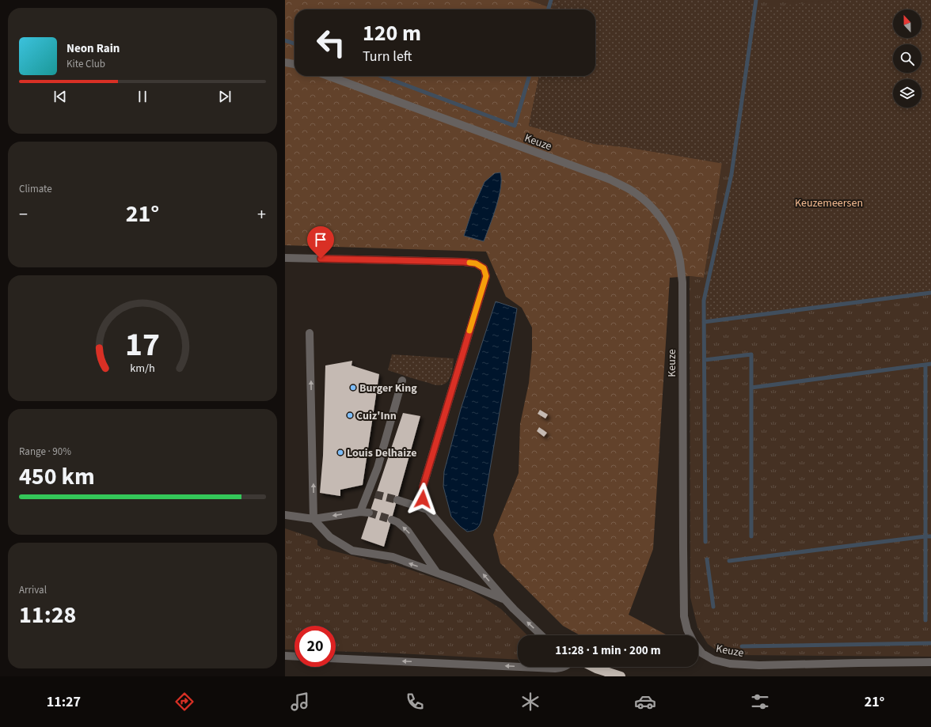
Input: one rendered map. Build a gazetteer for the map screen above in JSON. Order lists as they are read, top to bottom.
{
  "streets": {
    "street": ["Keuze"]
  },
  "parks": ["Keuzemeersen"],
  "places": ["Burger King", "Cuiz'Inn", "Louis Delhaize"],
  "north": "top",
  "page": {
    "turn": ["120 m", "Turn left"],
    "song": ["Neon Rain", "Kite Club"],
    "tile": [
      "Climate",
      ["Range · 90%", "450 km"],
      ["Arrival", "11:28"]
    ],
    "heat": ["−", "21°", "+"],
    "limit": "20",
    "trip": "11:28 · 1 min · 200 m",
    "tabs": ["11:27", "21°"],
    "gauge": ["17", "km/h"]
  }
}
